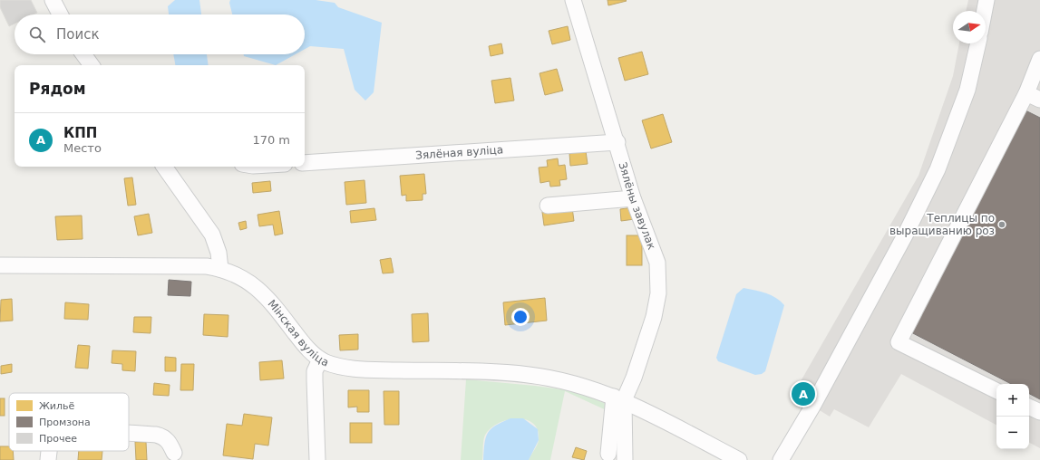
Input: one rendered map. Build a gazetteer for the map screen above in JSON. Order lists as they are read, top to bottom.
{
  "streets": {
    "street": ["Зялёная вуліца", "Зялёны завулак", "Мінская вуліца"]
  },
  "crossings": [
    ["Зялёная вуліца", "Зялёны завулак"],
    ["Зялёны завулак", "Мінская вуліца"]
  ],
  "places": ["Теплицы по выращиванию роз"],
  "legend": ["Жильё", "Промзона", "Прочее"],
  "north": "right",
  "page": {
    "search": "Поиск",
    "heading": "Рядом",
    "list": [
      {
        "mark": "A",
        "name": "КПП",
        "note": "Место",
        "value": "170 m"
      }
    ],
    "pins": "A",
    "map_buttons": ["+", "−"]
  }
}
